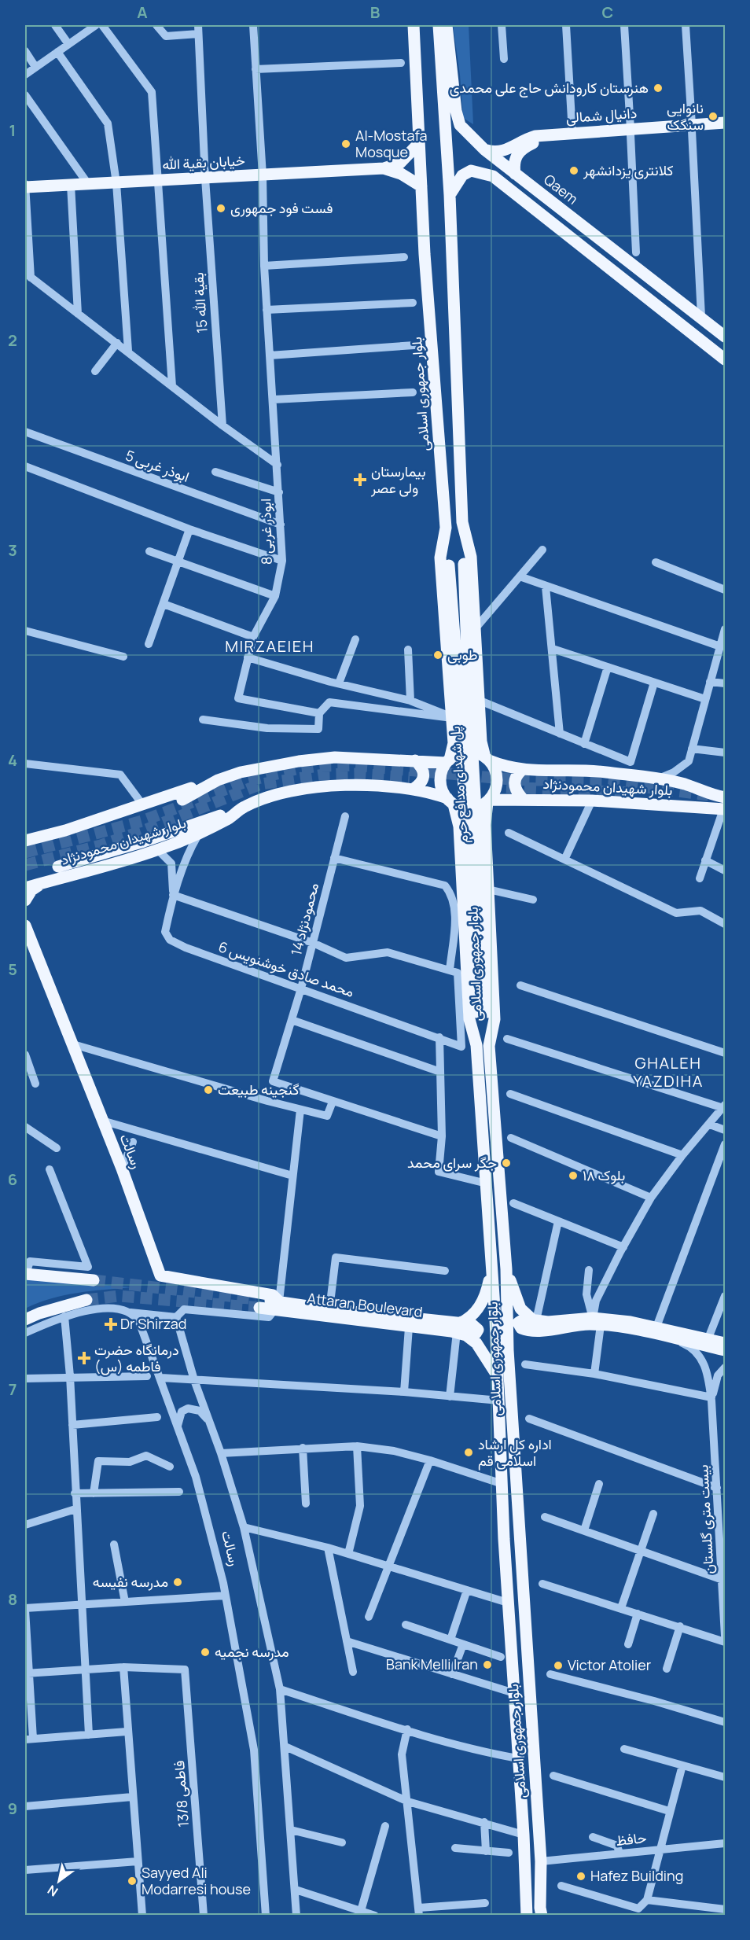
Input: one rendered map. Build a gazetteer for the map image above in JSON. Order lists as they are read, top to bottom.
{
  "streets": {
    "main road": [
      "دانیال شمالی",
      "خیابان بقیة الله",
      "Qaem",
      "بلوار جمهوری اسلامی",
      "پل شهدای مدافع حرم",
      "بلوار شهیدان محمودنژاد",
      "رسالت",
      "Attaran Boulevard"
    ],
    "street": [
      "بقیة الله 15",
      "ابوذر غربی 5",
      "ابوذر غربی 8",
      "محمودنژاد 14",
      "محمد صادق خوشنویس 6",
      "بیست متری گلستان",
      "فاطمی 13/8",
      "حافظ"
    ]
  },
  "crossings": [
    ["دانیال شمالی", "Qaem"],
    ["خیابان بقیة الله", "بقیة الله 15"],
    ["خیابان بقیة الله", "بلوار جمهوری اسلامی"],
    ["خیابان بقیة الله", "ابوذر غربی 8"],
    ["بلوار جمهوری اسلامی", "پل شهدای مدافع حرم"],
    ["بلوار جمهوری اسلامی", "بلوار شهیدان محمودنژاد"],
    ["بلوار جمهوری اسلامی", "حافظ"],
    ["ابوذر غربی 5", "ابوذر غربی 8"],
    ["محمودنژاد 14", "محمد صادق خوشنویس 6"],
    ["رسالت", "Attaran Boulevard"]
  ],
  "districts": ["MIRZAEIEH", "GHALEH YAZDIHA"],
  "places": {
    "other": [
      "هنرستان کارودانش حاج علی محمدی",
      "نانوایی سنگک",
      "Al-Mostafa Mosque",
      "کلانتری یزدانشهر",
      "فست فود جمهوری",
      "طوبی",
      "گنجینه طبیعت",
      "جگر سرای محمد",
      "بلوک ۱۸",
      "اداره کل ارشاد اسلامی قم",
      "مدرسه نفیسه",
      "مدرسه نجمیه",
      "Bank Melli Iran",
      "Victor Atolier",
      "Hafez Building",
      "Sayyed Ali Modarresi house"
    ],
    "health": ["بیمارستان ولی عصر", "Dr Shirzad", "درمانگاه حضرت فاطمه (س)"]
  },
  "north": "bottom left",
  "grid": {
    "columns": ["A", "B", "C"],
    "rows": [
      "1",
      "2",
      "3",
      "4",
      "5",
      "6",
      "7",
      "8",
      "9"
    ]
  }
}
